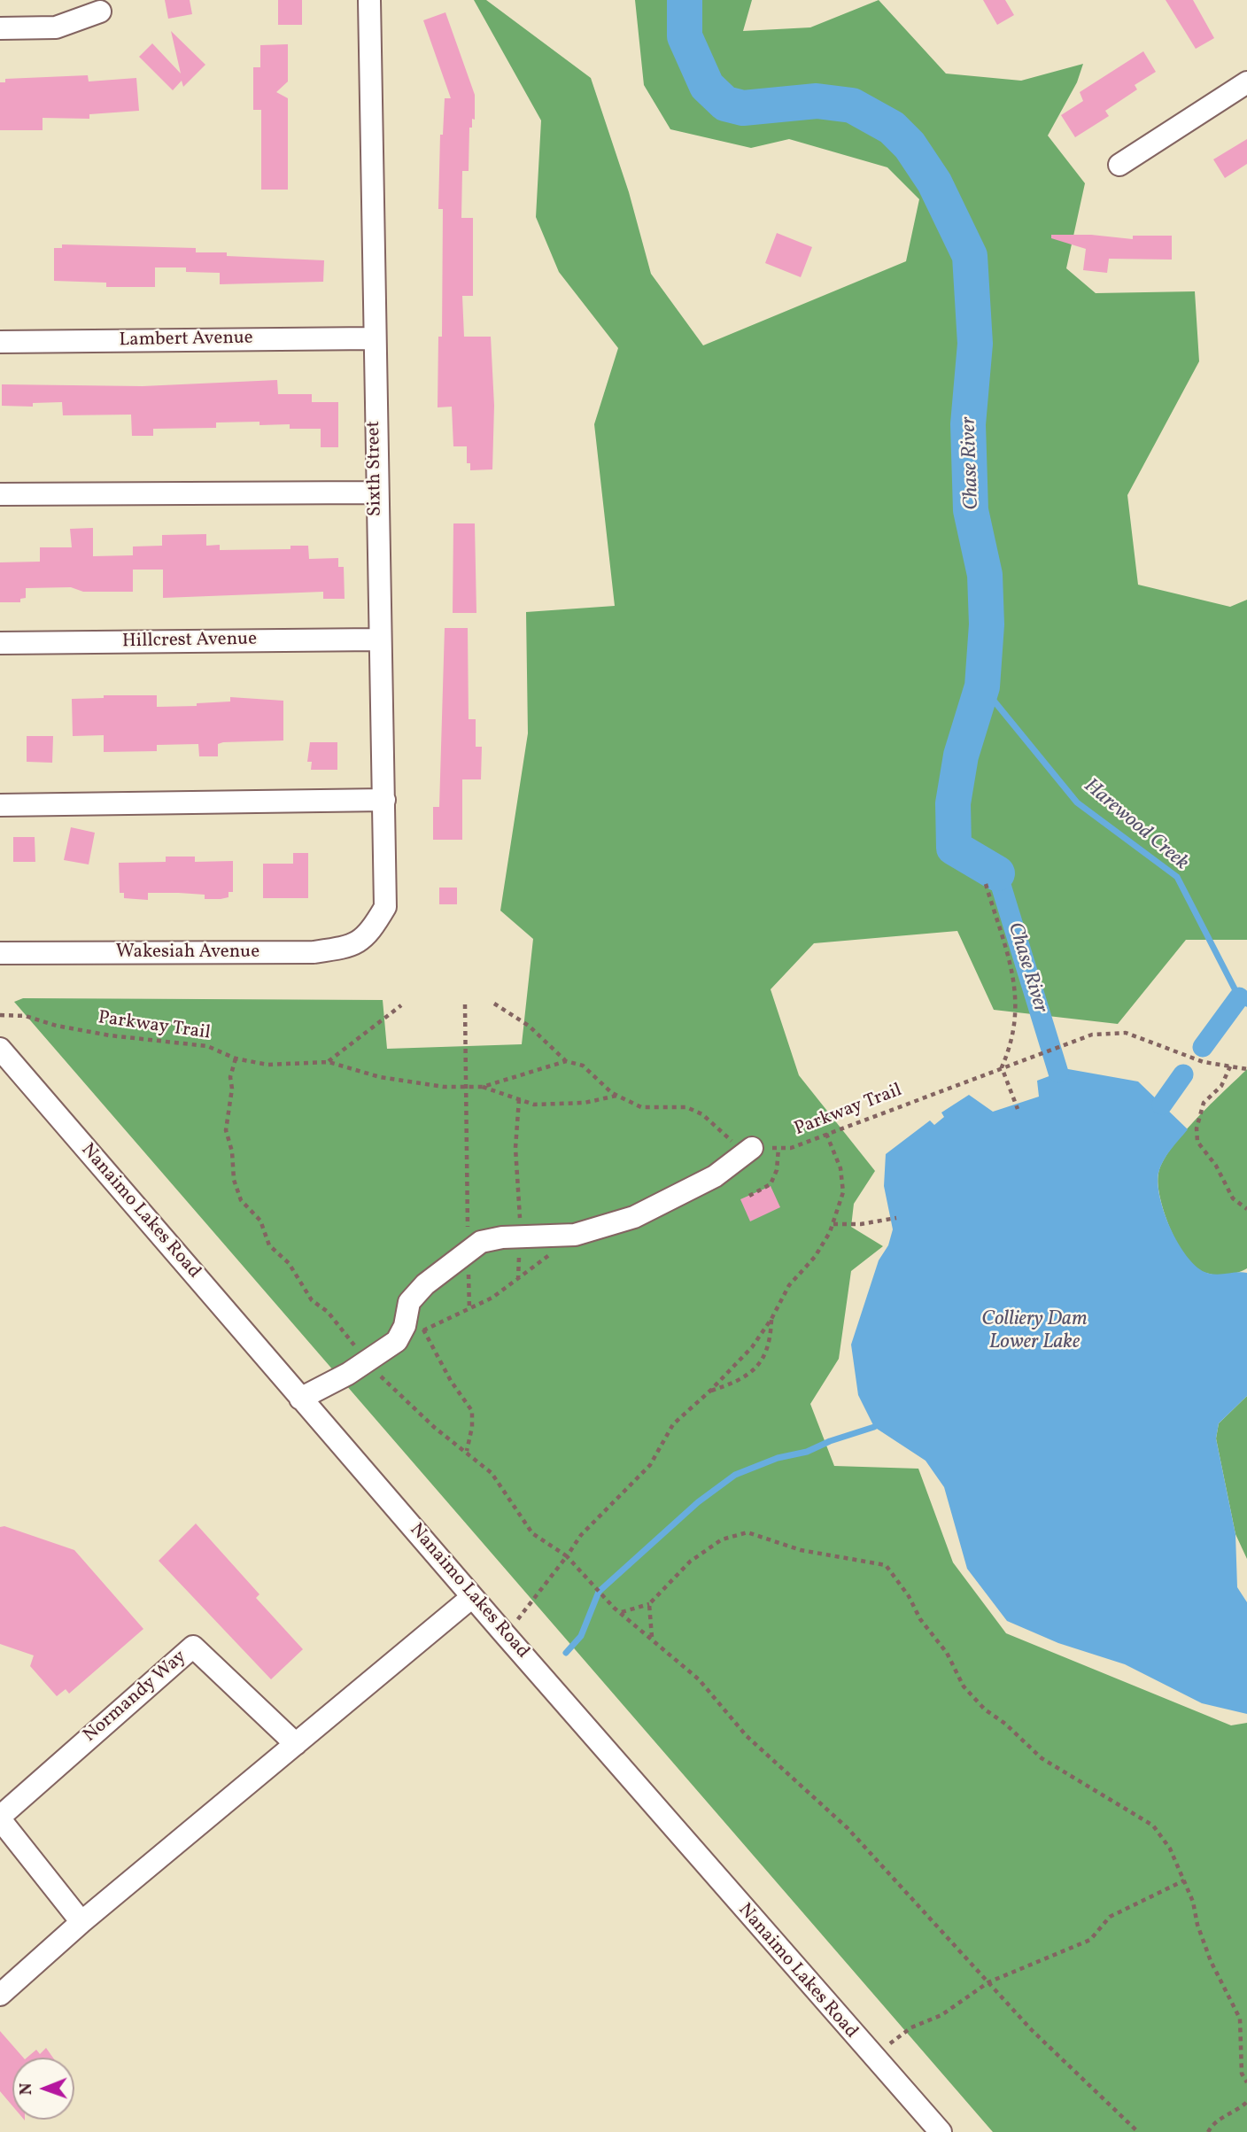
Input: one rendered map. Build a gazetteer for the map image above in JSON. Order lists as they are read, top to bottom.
{
  "streets": {
    "street": [
      "Lambert Avenue",
      "Sixth Street",
      "Hillcrest Avenue",
      "Wakesiah Avenue",
      "Nanaimo Lakes Road",
      "Normandy Way"
    ],
    "path": ["Parkway Trail"]
  },
  "crossings": [
    ["Lambert Avenue", "Sixth Street"],
    ["Sixth Street", "Hillcrest Avenue"],
    ["Sixth Street", "Wakesiah Avenue"]
  ],
  "water": ["Chase River", "Harewood Creek", "Colliery Dam Lower Lake"],
  "north": "left"
}
